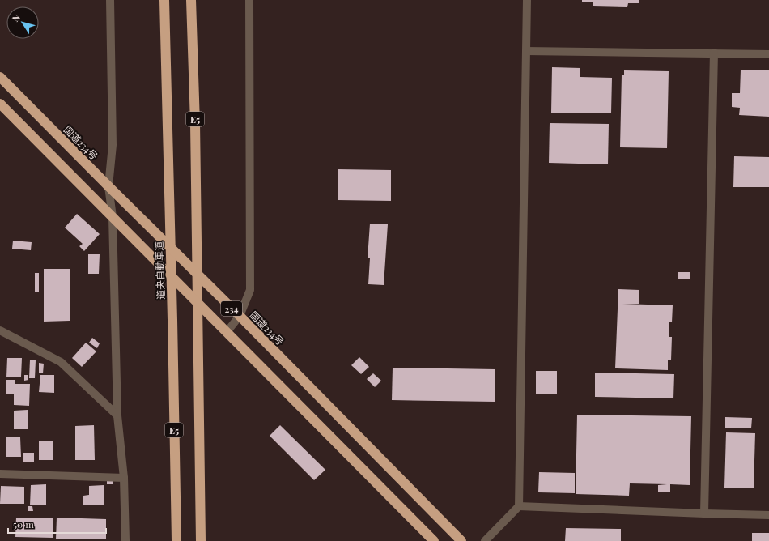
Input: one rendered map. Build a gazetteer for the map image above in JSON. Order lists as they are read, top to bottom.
{
  "streets": {
    "highway": [
      "E5",
      "国道234号",
      "道央自動車道",
      "234"
    ]
  },
  "scale_bar": "50 m",
  "north": "top left"
}
